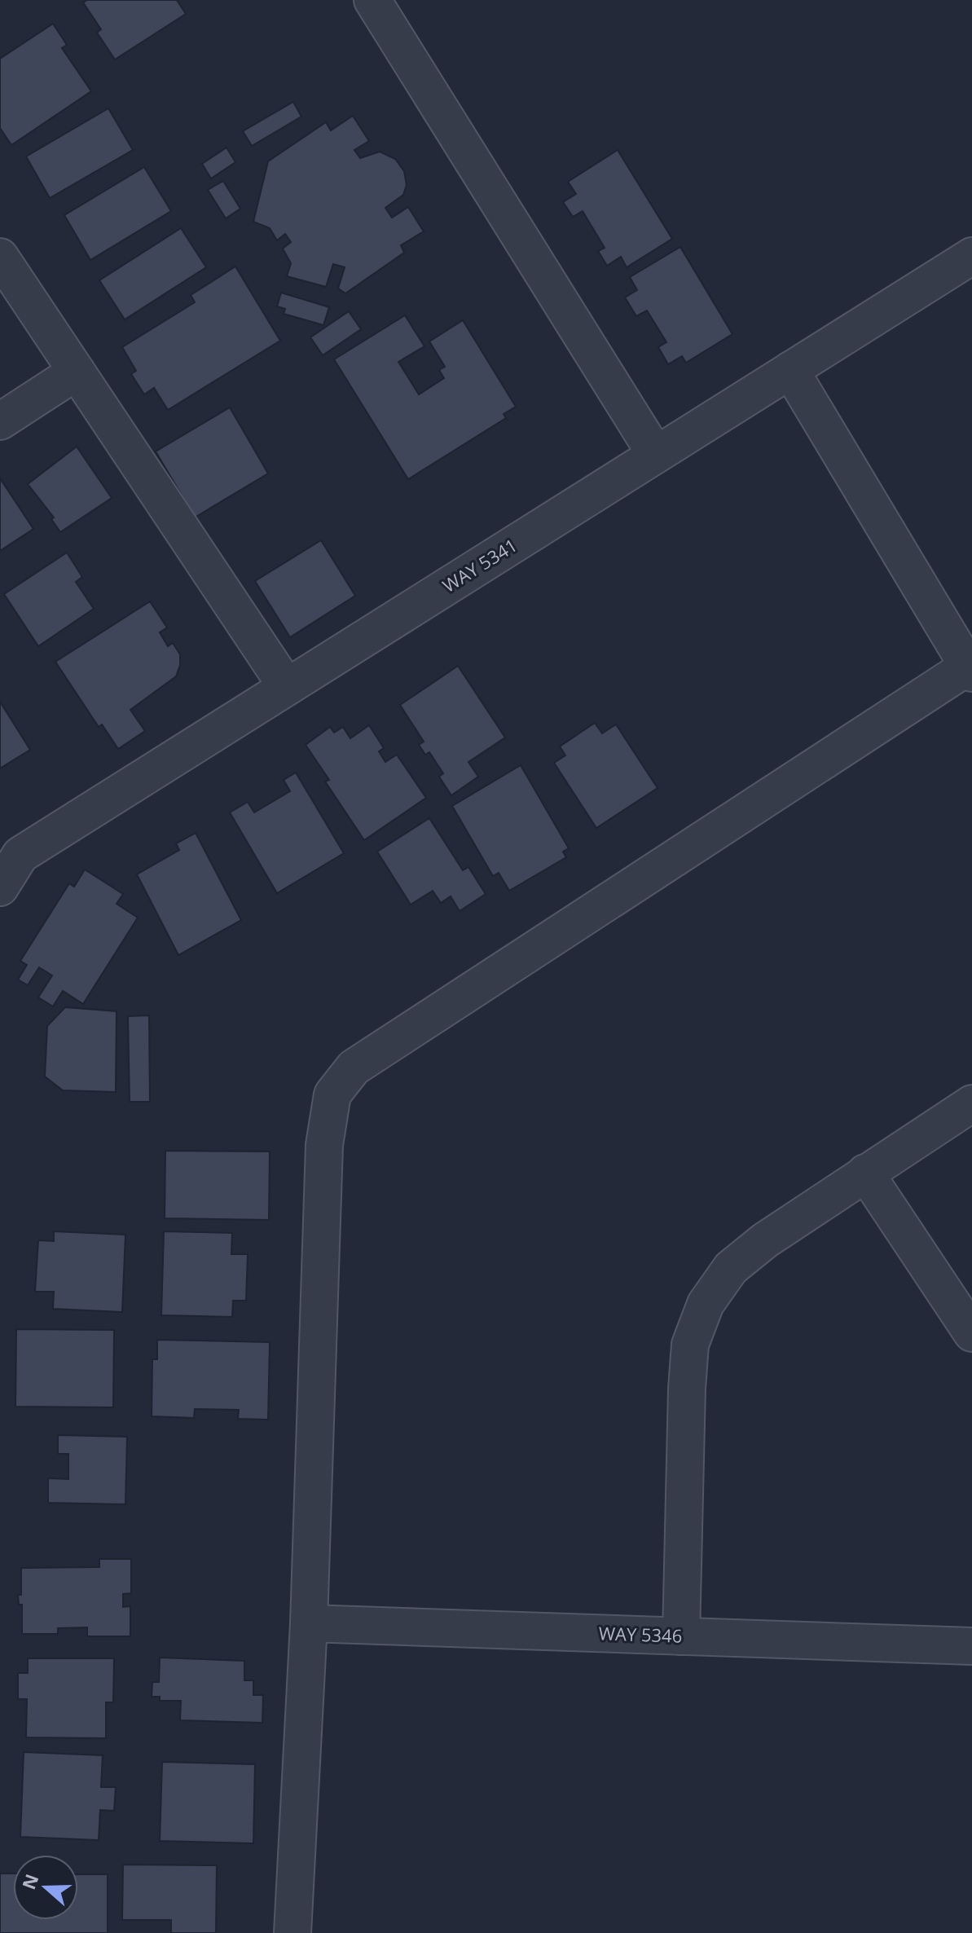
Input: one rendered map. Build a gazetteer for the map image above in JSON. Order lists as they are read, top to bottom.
{
  "streets": {
    "street": ["WAY 5341", "WAY 5346"]
  },
  "north": "left"
}
